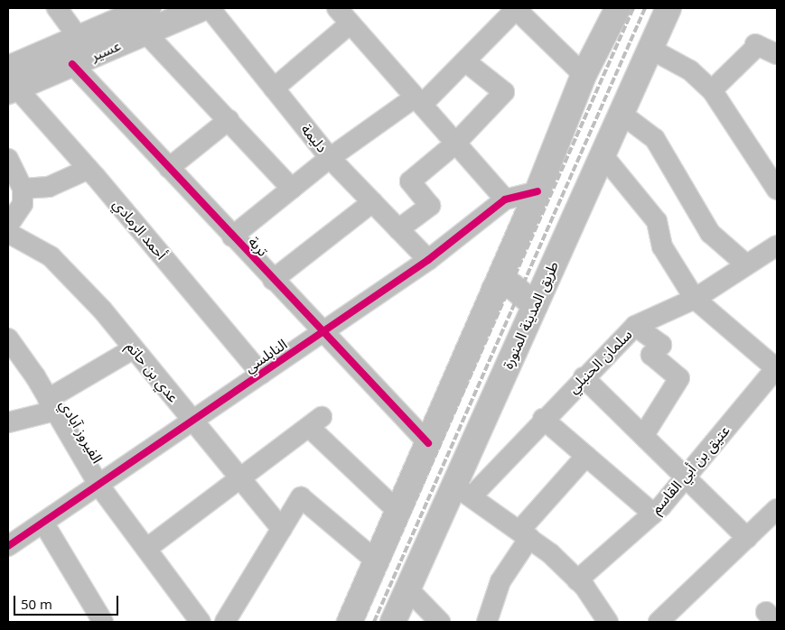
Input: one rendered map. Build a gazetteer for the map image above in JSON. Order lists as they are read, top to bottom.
{
  "streets": {
    "main road": ["عسير", "طريق المدينة المنورة"],
    "street": [
      "دليمة",
      "أحمد الرمادي",
      "تربة",
      "النابلسي",
      "سلمان الحنبلي",
      "عدي بن حاتم",
      "الفيروز آبادي",
      "عتيق بن أبي القاسم"
    ]
  },
  "crossings": [
    ["عسير", "أحمد الرمادي"],
    ["عسير", "تربة"],
    ["دليمة", "النابلسي"],
    ["أحمد الرمادي", "النابلسي"],
    ["تربة", "النابلسي"],
    ["طريق المدينة المنورة", "سلمان الحنبلي"],
    ["النابلسي", "عدي بن حاتم"],
    ["النابلسي", "الفيروز آبادي"]
  ],
  "scale_bar": "50 m"
}
